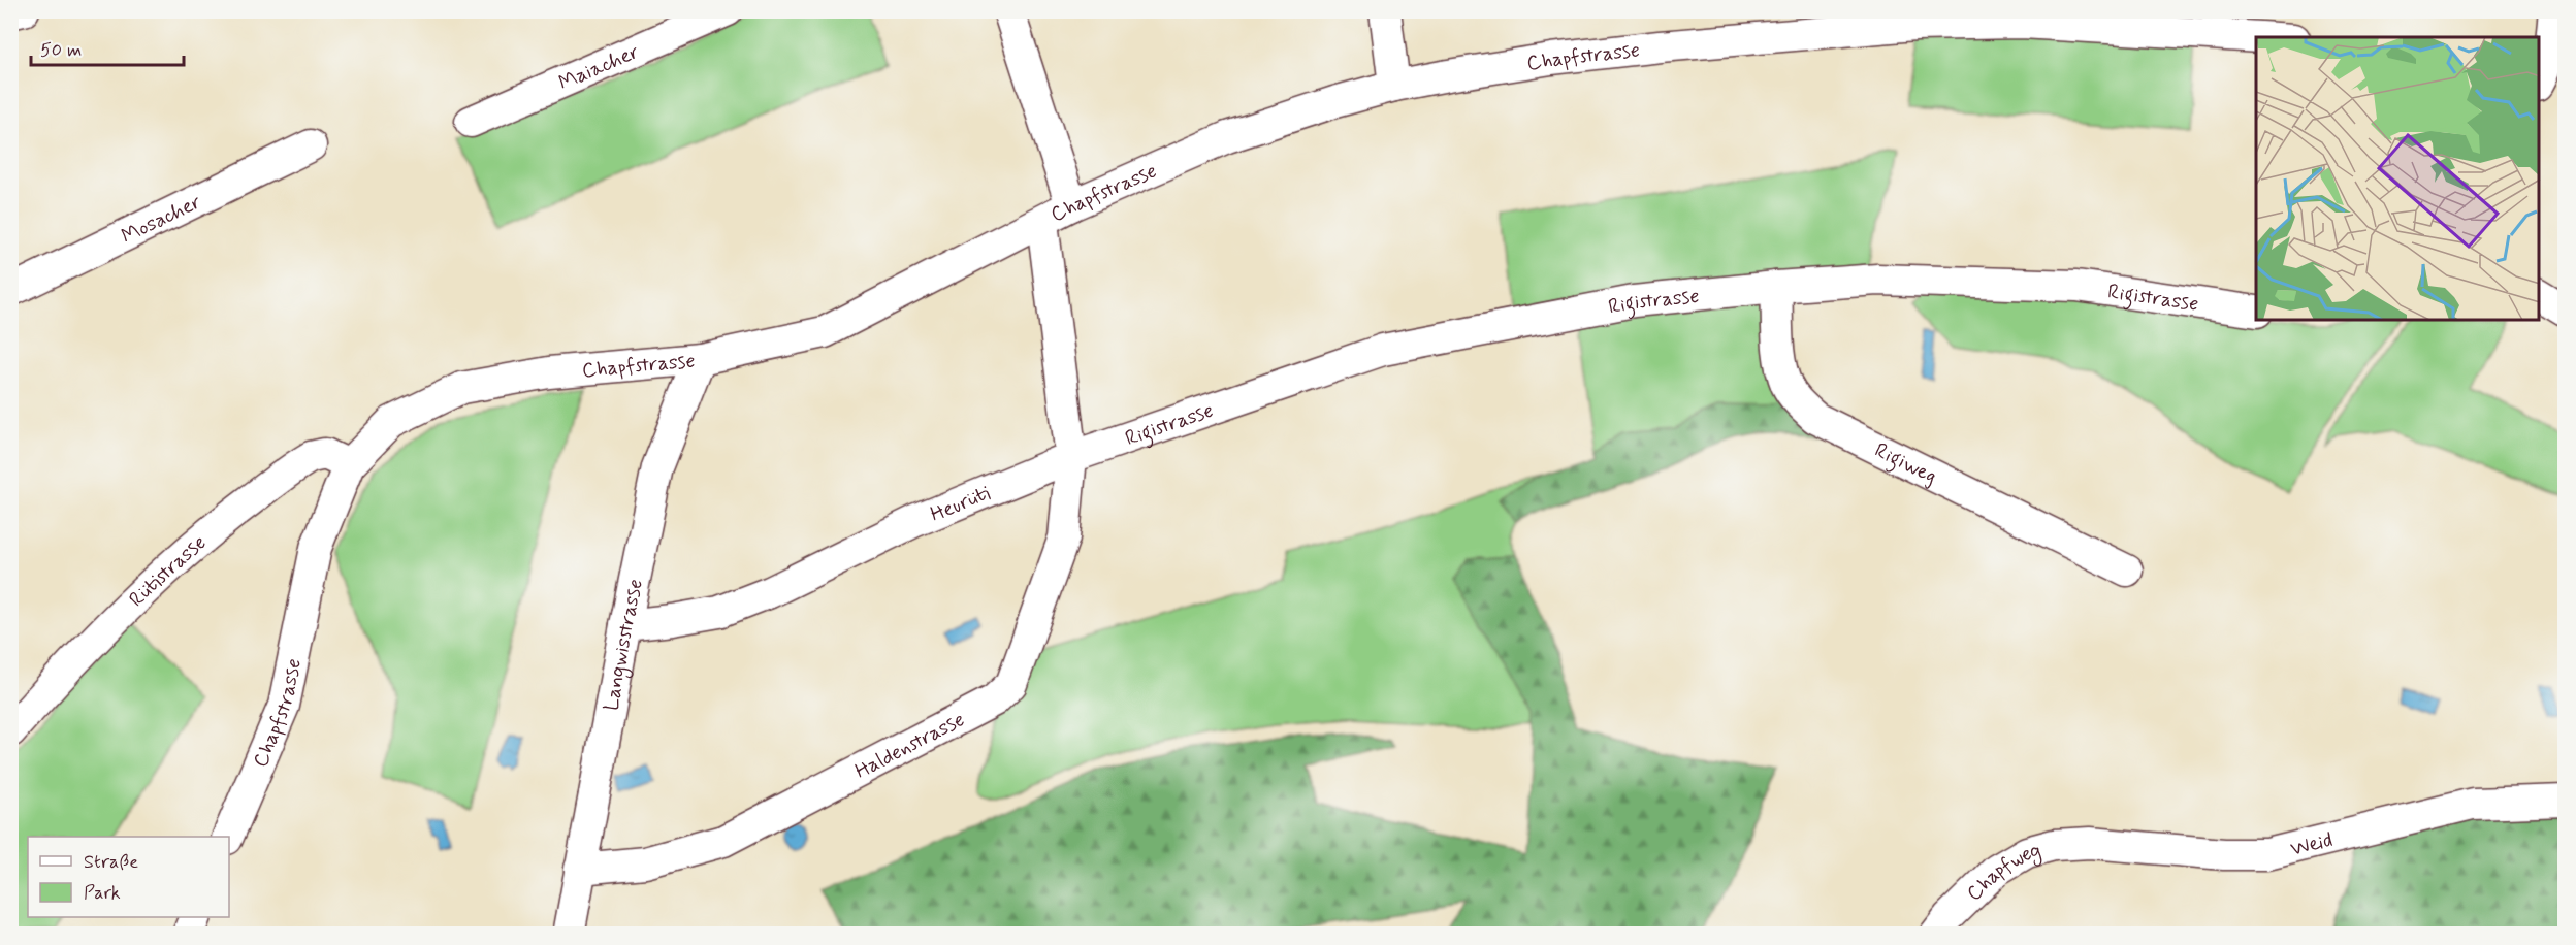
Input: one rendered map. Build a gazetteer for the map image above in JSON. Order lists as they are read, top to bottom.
{
  "streets": {
    "street": [
      "Chapfstrasse",
      "Maiacher",
      "Mosacher",
      "Rigistrasse",
      "Rigiweg",
      "Heurüti",
      "Rütistrasse",
      "Langwisstrasse",
      "Haldenstrasse",
      "Weid",
      "Chapfweg"
    ]
  },
  "crossings": [
    ["Chapfstrasse", "Rütistrasse"],
    ["Chapfstrasse", "Langwisstrasse"],
    ["Rigistrasse", "Rigiweg"],
    ["Rigistrasse", "Heurüti"],
    ["Rigistrasse", "Haldenstrasse"],
    ["Heurüti", "Langwisstrasse"],
    ["Heurüti", "Haldenstrasse"],
    ["Langwisstrasse", "Haldenstrasse"],
    ["Weid", "Chapfweg"]
  ],
  "legend": ["Straße", "Park"],
  "scale_bar": "50 m"
}
